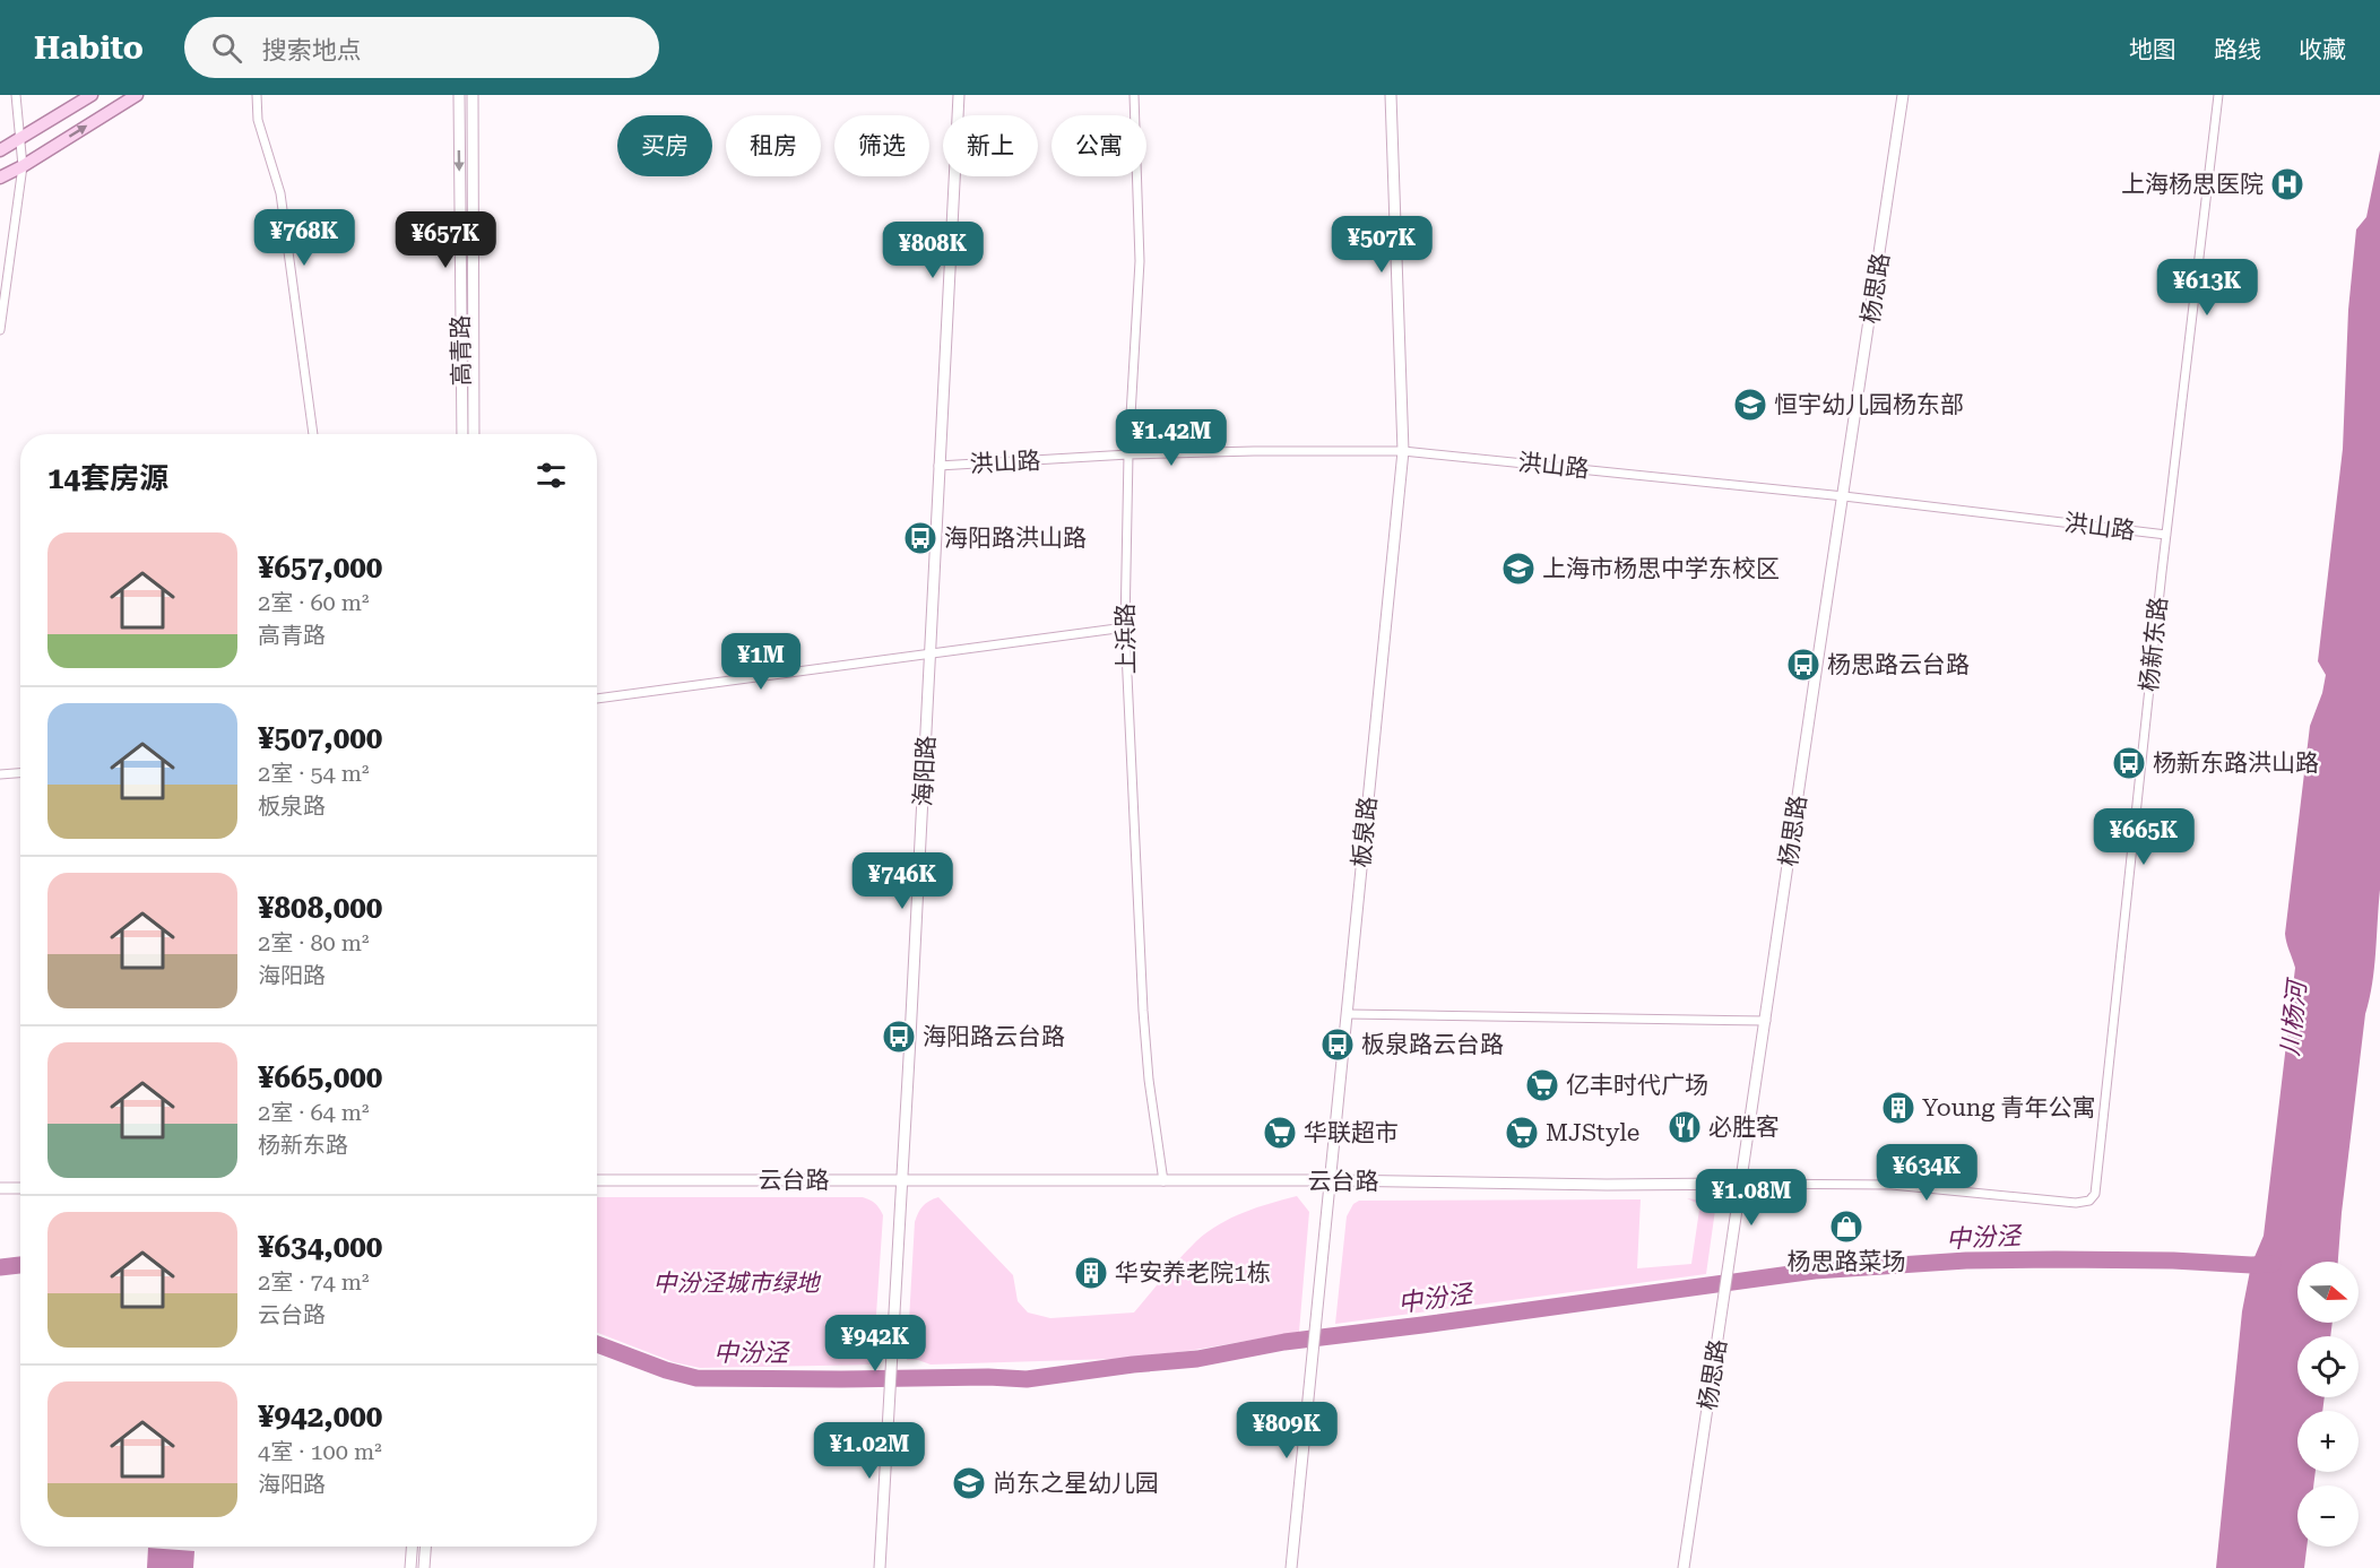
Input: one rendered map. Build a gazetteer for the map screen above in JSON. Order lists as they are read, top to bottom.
{
  "streets": {
    "street": [
      "杨思路",
      "高青路",
      "洪山路",
      "上浜路",
      "杨新东路",
      "海阳路",
      "板泉路",
      "云台路"
    ]
  },
  "crossings": [
    ["杨思路", "洪山路"],
    ["杨思路", "云台路"],
    ["洪山路", "上浜路"],
    ["洪山路", "杨新东路"],
    ["洪山路", "海阳路"],
    ["洪山路", "板泉路"],
    ["上浜路", "云台路"],
    ["杨新东路", "云台路"],
    ["海阳路", "云台路"],
    ["板泉路", "云台路"]
  ],
  "water": ["川杨河", "中汾泾"],
  "parks": ["中汾泾城市绿地"],
  "places": {
    "hospital": ["上海杨思医院"],
    "school or university": ["恒宇幼儿园杨东部", "上海市杨思中学东校区", "尚东之星幼儿园"],
    "bus stop": [
      "海阳路洪山路",
      "杨思路云台路",
      "杨新东路洪山路",
      "海阳路云台路",
      "板泉路云台路"
    ],
    "supermarket": ["亿丰时代广场", "华联超市", "MJStyle"],
    "building": ["Young 青年公寓", "华安养老院1栋"],
    "restaurant": ["必胜客"],
    "shop": ["杨思路菜场"]
  },
  "north": "right",
  "page": {
    "header": "Habito",
    "search": "搜索地点",
    "nav": ["地图", "路线", "收藏"],
    "chip": [
      "买房",
      "租房",
      "筛选",
      "新上",
      "公寓"
    ],
    "price": [
      "¥768K",
      "¥657K",
      "¥507K",
      "¥808K",
      "¥613K",
      "¥1.42M",
      "¥1M",
      "¥665K",
      "¥746K",
      "¥634K",
      "¥1.08M",
      "¥942K",
      "¥809K",
      "¥1.02M"
    ],
    "heading": "14套房源",
    "list": [
      {
        "name": "¥657,000",
        "note": "2室 · 60 m² · 高青路"
      },
      {
        "name": "¥507,000",
        "note": "2室 · 54 m² · 板泉路"
      },
      {
        "name": "¥808,000",
        "note": "2室 · 80 m² · 海阳路"
      },
      {
        "name": "¥665,000",
        "note": "2室 · 64 m² · 杨新东路"
      },
      {
        "name": "¥634,000",
        "note": "2室 · 74 m² · 云台路"
      },
      {
        "name": "¥942,000",
        "note": "4室 · 100 m² · 海阳路"
      }
    ],
    "map_buttons": ["+", "−"]
  }
}
